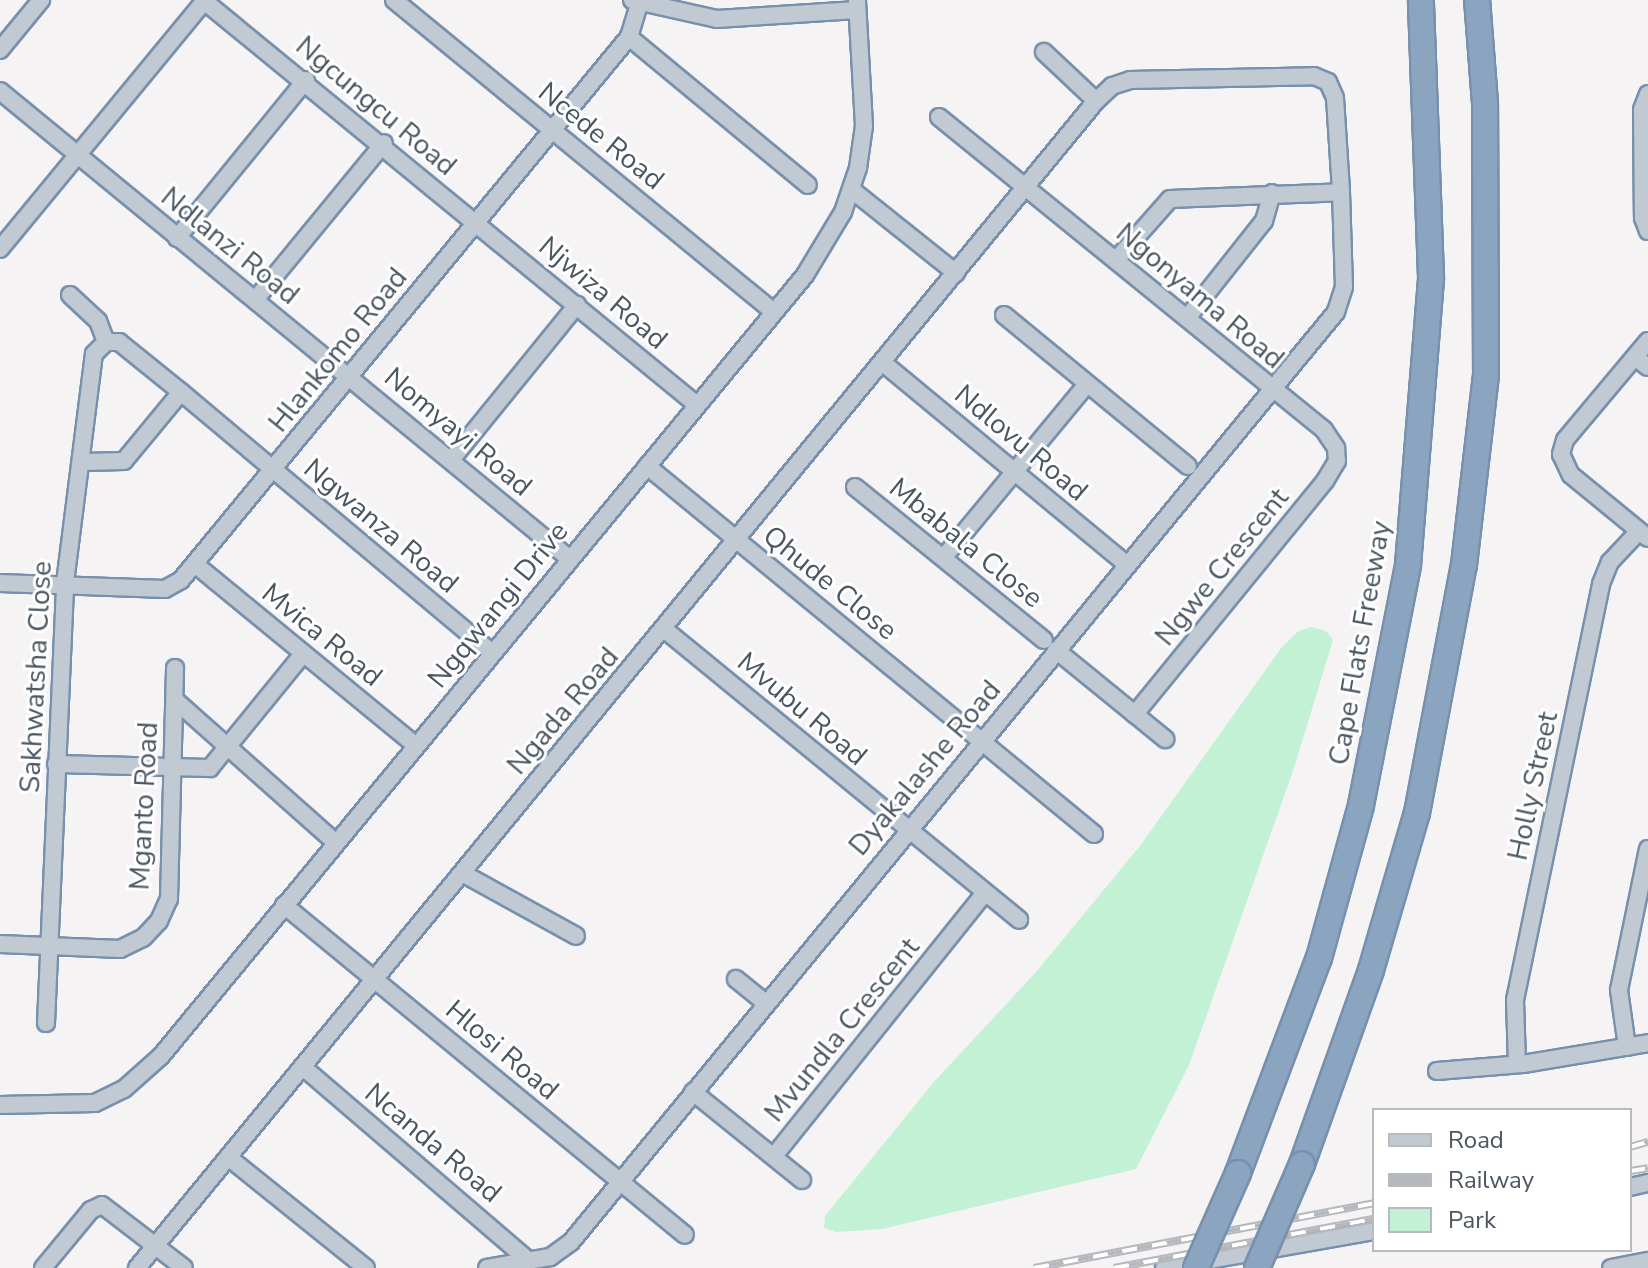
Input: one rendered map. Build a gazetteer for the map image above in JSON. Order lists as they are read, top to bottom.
{
  "streets": {
    "highway": ["Cape Flats Freeway"],
    "street": [
      "Ngcungcu Road",
      "Ncede Road",
      "Ndlanzi Road",
      "Njwiza Road",
      "Ngonyama Road",
      "Hlankomo Road",
      "Nomyayi Road",
      "Ndlovu Road",
      "Ngwanza Road",
      "Mbabala Close",
      "Ngwe Crescent",
      "Qhude Close",
      "Ngqwangi Drive",
      "Mvica Road",
      "Sakhwatsha Close",
      "Mvubu Road",
      "Ngada Road",
      "Dyakalashe Road",
      "Holly Street",
      "Mganto Road",
      "Mvundla Crescent",
      "Hlosi Road",
      "Ncanda Road"
    ]
  },
  "crossings": [
    ["Ngcungcu Road", "Njwiza Road"],
    ["Ngcungcu Road", "Hlankomo Road"],
    ["Ncede Road", "Hlankomo Road"],
    ["Ncede Road", "Ngqwangi Drive"],
    ["Ndlanzi Road", "Hlankomo Road"],
    ["Ndlanzi Road", "Nomyayi Road"],
    ["Njwiza Road", "Hlankomo Road"],
    ["Njwiza Road", "Ngqwangi Drive"],
    ["Ngonyama Road", "Ngwe Crescent"],
    ["Ngonyama Road", "Ngada Road"],
    ["Ngonyama Road", "Dyakalashe Road"],
    ["Hlankomo Road", "Nomyayi Road"],
    ["Hlankomo Road", "Ngwanza Road"],
    ["Hlankomo Road", "Mvica Road"],
    ["Hlankomo Road", "Sakhwatsha Close"],
    ["Nomyayi Road", "Ngqwangi Drive"],
    ["Ndlovu Road", "Ngada Road"],
    ["Ndlovu Road", "Dyakalashe Road"],
    ["Ngwanza Road", "Ngqwangi Drive"],
    ["Ngwanza Road", "Sakhwatsha Close"],
    ["Mbabala Close", "Dyakalashe Road"],
    ["Qhude Close", "Ngqwangi Drive"],
    ["Qhude Close", "Ngada Road"],
    ["Qhude Close", "Dyakalashe Road"],
    ["Ngqwangi Drive", "Mvica Road"],
    ["Ngqwangi Drive", "Hlosi Road"],
    ["Sakhwatsha Close", "Mganto Road"],
    ["Mvubu Road", "Ngada Road"],
    ["Mvubu Road", "Dyakalashe Road"],
    ["Ngada Road", "Dyakalashe Road"],
    ["Ngada Road", "Hlosi Road"],
    ["Ngada Road", "Ncanda Road"],
    ["Dyakalashe Road", "Mvundla Crescent"],
    ["Dyakalashe Road", "Hlosi Road"],
    ["Dyakalashe Road", "Ncanda Road"]
  ],
  "legend": ["Road", "Railway", "Park"]
}
